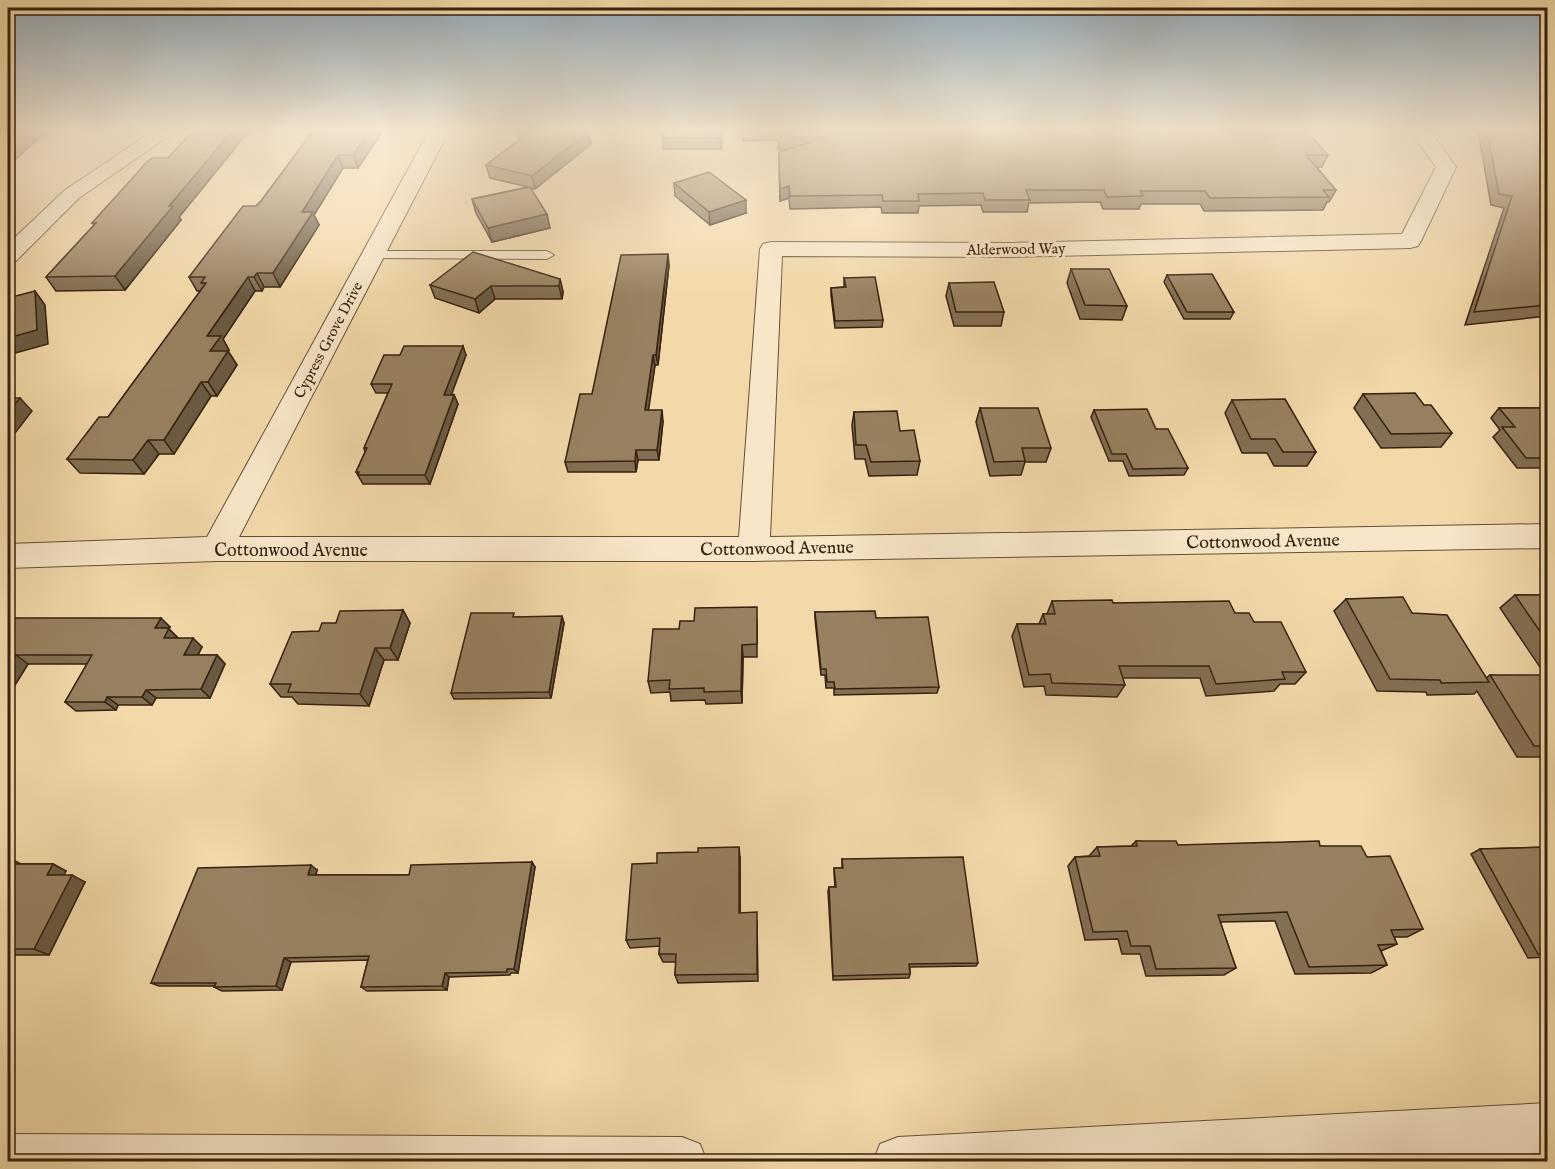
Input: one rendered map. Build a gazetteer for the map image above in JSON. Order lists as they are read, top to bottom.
{
  "streets": {
    "street": ["Alderwood Way", "Cypress Grove Drive", "Cottonwood Avenue"]
  },
  "crossings": [
    ["Alderwood Way", "Cottonwood Avenue"],
    ["Cypress Grove Drive", "Cottonwood Avenue"]
  ]
}
